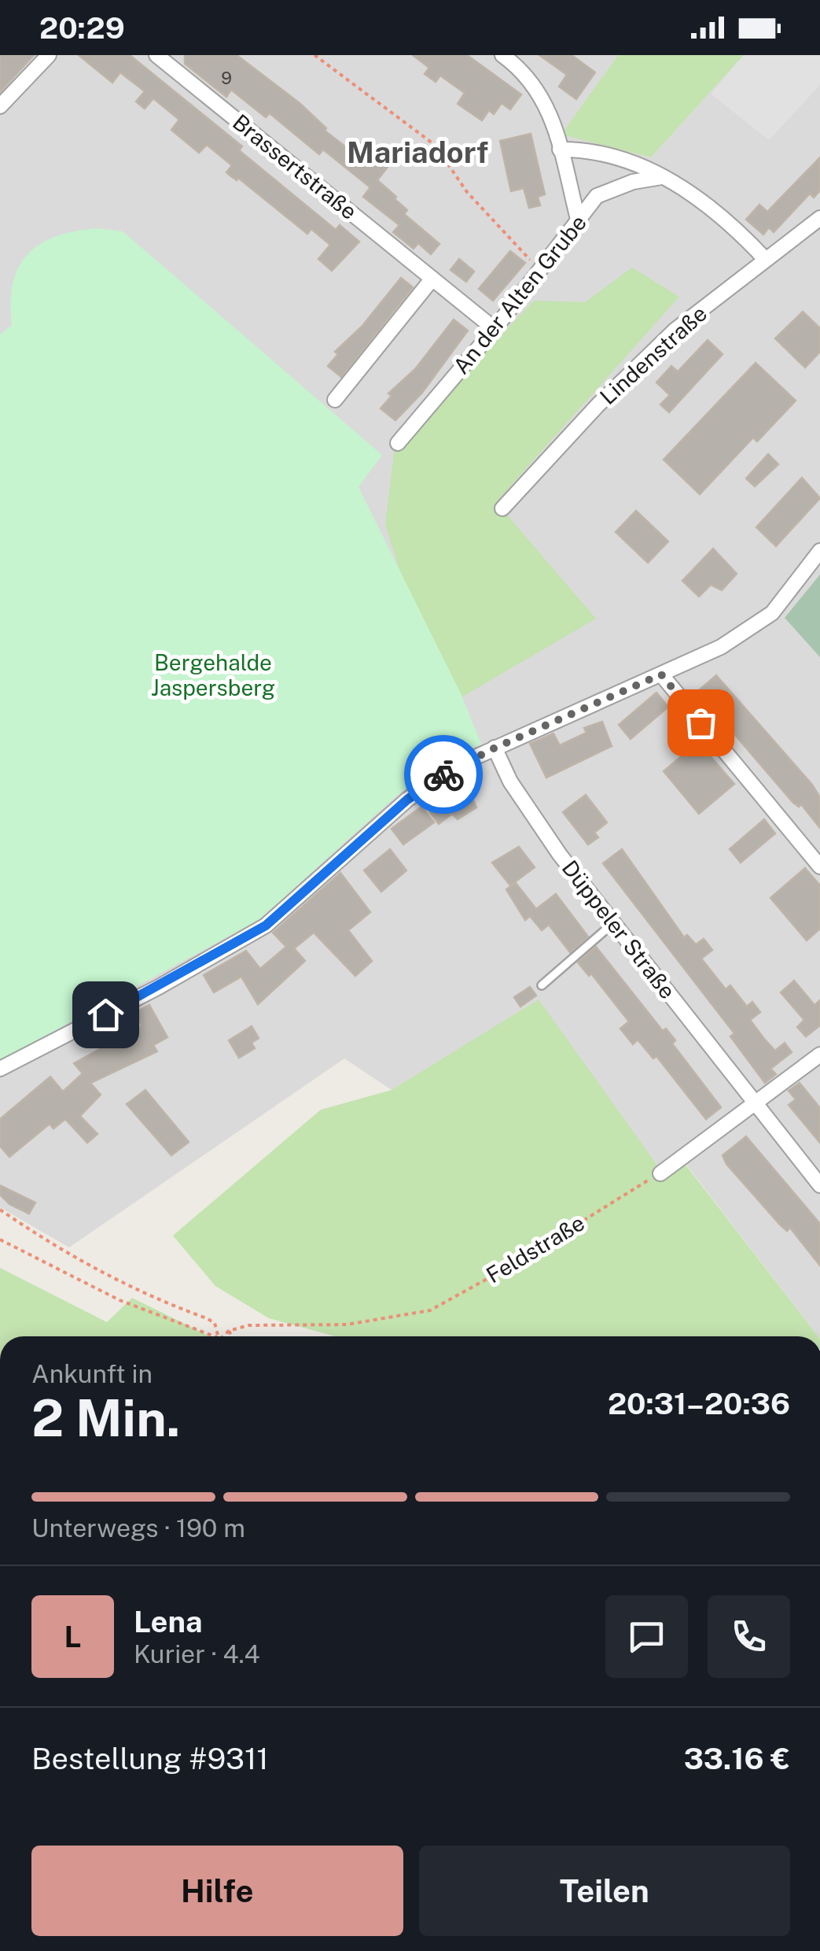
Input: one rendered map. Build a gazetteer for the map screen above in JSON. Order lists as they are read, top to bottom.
{
  "streets": {
    "street": [
      "Brassertstraße",
      "An der Alten Grube",
      "Lindenstraße",
      "Düppeler Straße"
    ],
    "path": ["Feldstraße"]
  },
  "crossings": [
    ["Brassertstraße", "An der Alten Grube"]
  ],
  "districts": ["Mariadorf"],
  "parks": ["Bergehalde Jaspersberg"],
  "house_numbers": ["9"],
  "page": {
    "status": "20:29",
    "heading": ["2 Min.", "Ankunft in", "20:31–20:36"],
    "panel": [
      "Lena",
      "Kurier · 4.4",
      "Bestellung #9311",
      "33.16 €"
    ],
    "bar": "Unterwegs · 190 m",
    "round": "L",
    "buttons": ["Hilfe", "Teilen"]
  }
}
